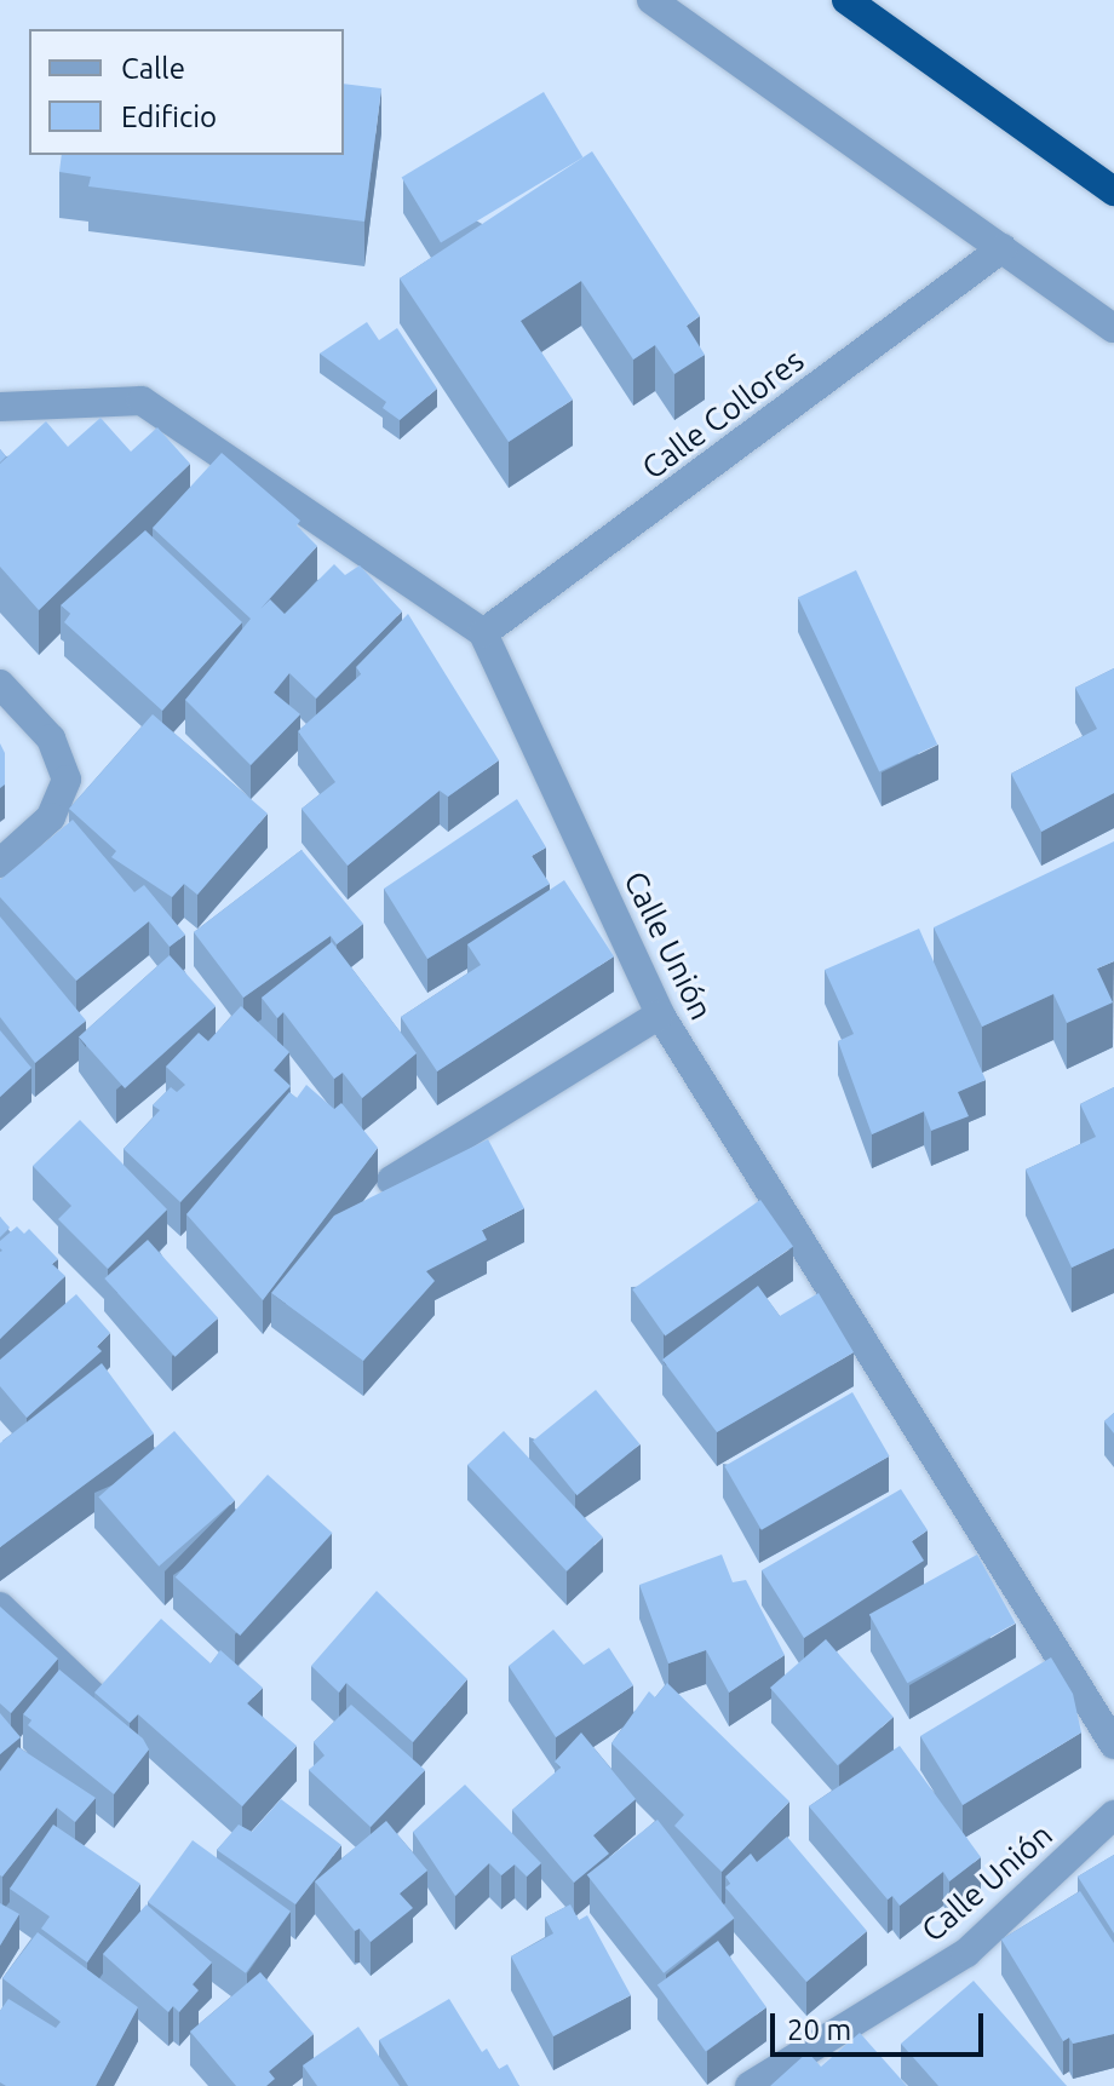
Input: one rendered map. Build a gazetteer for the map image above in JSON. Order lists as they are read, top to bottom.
{
  "streets": {
    "street": ["Calle Collores", "Calle Unión"]
  },
  "crossings": [
    ["Calle Collores", "Calle Unión"]
  ],
  "legend": ["Calle", "Edificio"],
  "scale_bar": "20 m"
}
